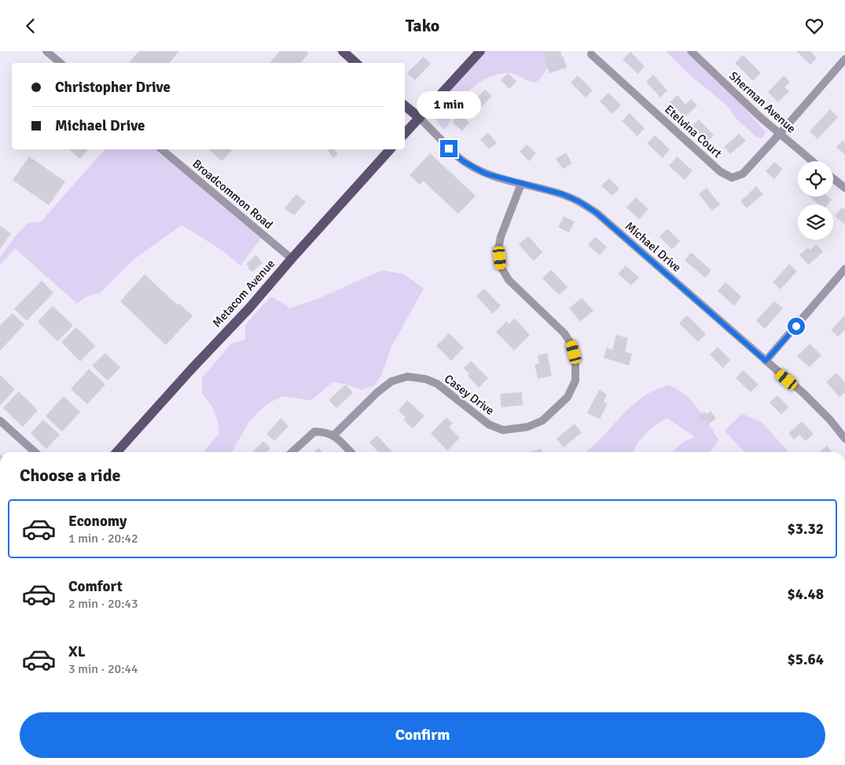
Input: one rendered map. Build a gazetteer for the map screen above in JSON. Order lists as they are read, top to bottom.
{
  "streets": {
    "main road": ["Metacom Avenue"],
    "street": [
      "Sherman Avenue",
      "Etelvina Court",
      "Broadcommon Road",
      "Michael Drive",
      "Casey Drive"
    ]
  },
  "crossings": [
    ["Sherman Avenue", "Etelvina Court"],
    ["Broadcommon Road", "Metacom Avenue"],
    ["Michael Drive", "Casey Drive"]
  ],
  "page": {
    "header": "Tako",
    "banner": ["Christopher Drive", "Michael Drive"],
    "bubble": "1 min",
    "heading": "Choose a ride",
    "list": [
      {
        "name": "Economy",
        "note": "1 min · 20:42",
        "value": "$3.32"
      },
      {
        "name": "Comfort",
        "note": "2 min · 20:43",
        "value": "$4.48"
      },
      {
        "name": "XL",
        "note": "3 min · 20:44",
        "value": "$5.64"
      }
    ],
    "buttons": "Confirm"
  }
}
